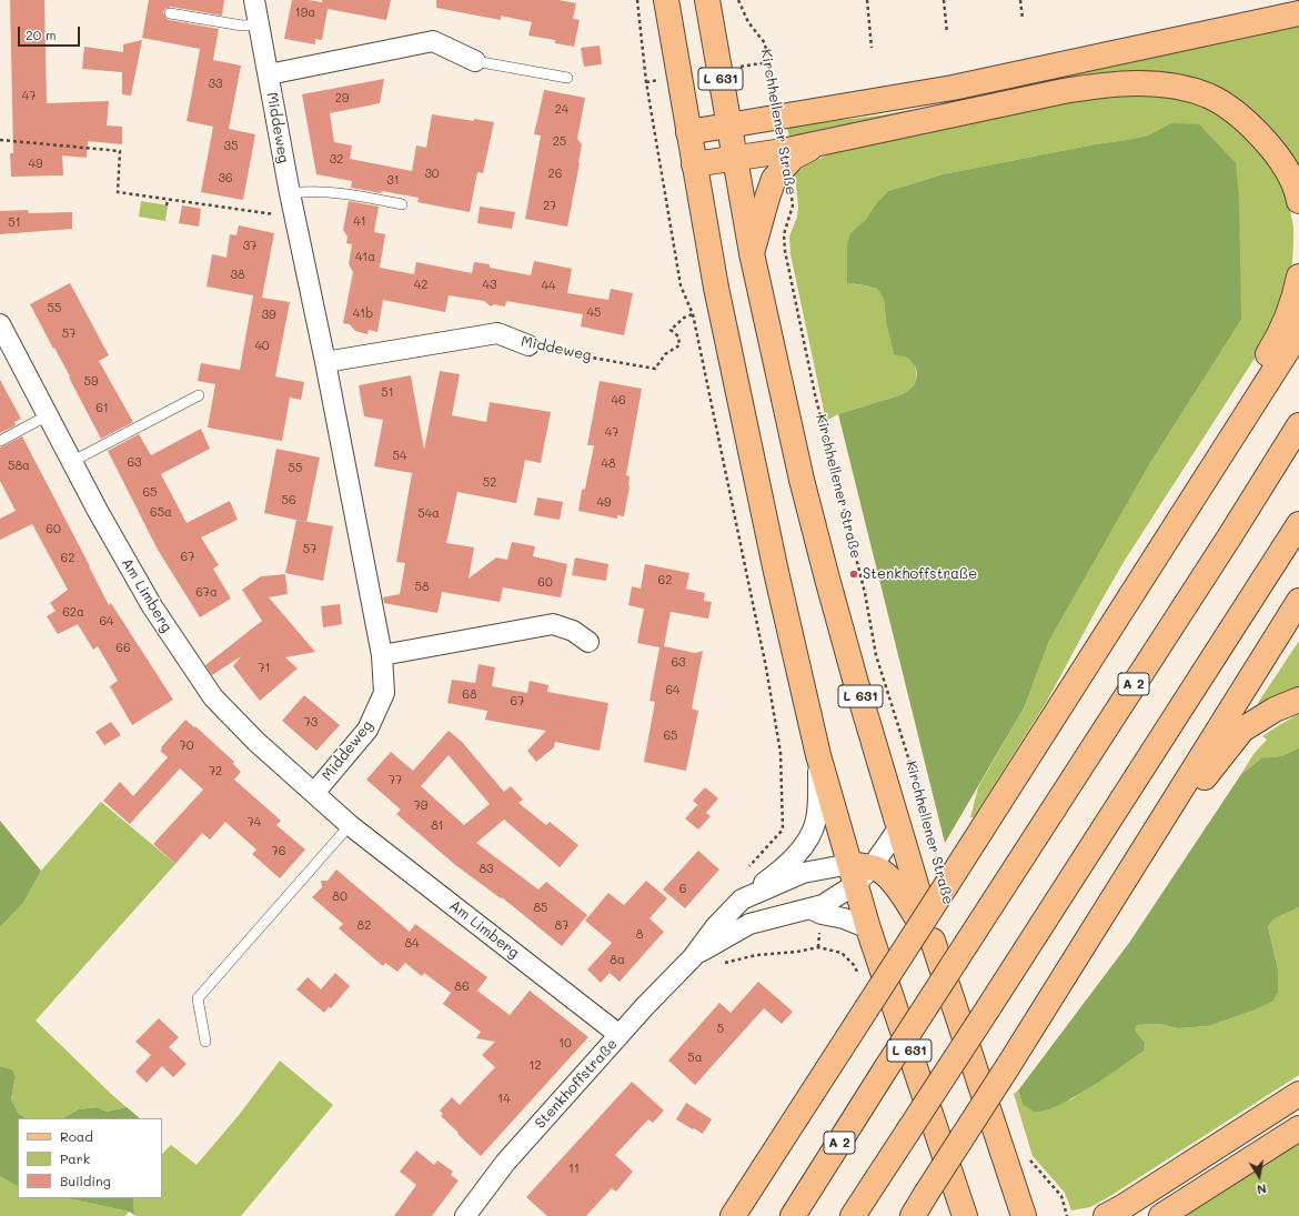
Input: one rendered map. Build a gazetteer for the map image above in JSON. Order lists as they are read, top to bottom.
{
  "streets": {
    "main road": ["L 631", "Kirchhellener Straße", "A 2"],
    "street": ["Middeweg", "Am Limberg", "Stenkhoffstraße"]
  },
  "crossings": [
    ["L 631", "Kirchhellener Straße"],
    ["L 631", "Stenkhoffstraße"],
    ["Kirchhellener Straße", "Stenkhoffstraße"],
    ["Middeweg", "Am Limberg"],
    ["Am Limberg", "Stenkhoffstraße"]
  ],
  "places": ["Stenkhoffstraße"],
  "house_numbers": [
    "19a",
    "33",
    "47",
    "29",
    "24",
    "25",
    "35",
    "32",
    "49",
    "30",
    "26",
    "36",
    "31",
    "27",
    "41",
    "51",
    "37",
    "41a",
    "38",
    "42",
    "43",
    "44",
    "55",
    "45",
    "41b",
    "39",
    "57",
    "40",
    "59",
    "51",
    "46",
    "61",
    "47",
    "54",
    "63",
    "48",
    "58a",
    "55",
    "52",
    "65",
    "56",
    "49",
    "65a",
    "54a",
    "60",
    "57",
    "67",
    "62",
    "62",
    "60",
    "58",
    "67a",
    "62a",
    "64",
    "66",
    "63",
    "71",
    "64",
    "68",
    "67",
    "73",
    "65",
    "70",
    "72",
    "77",
    "79",
    "74",
    "81",
    "76",
    "83",
    "6",
    "80",
    "85",
    "82",
    "87",
    "8",
    "84",
    "8a",
    "86",
    "5",
    "10",
    "5a",
    "12",
    "14",
    "11"
  ],
  "legend": ["Road", "Park", "Building"],
  "scale_bar": "20 m",
  "north": "bottom"
}
